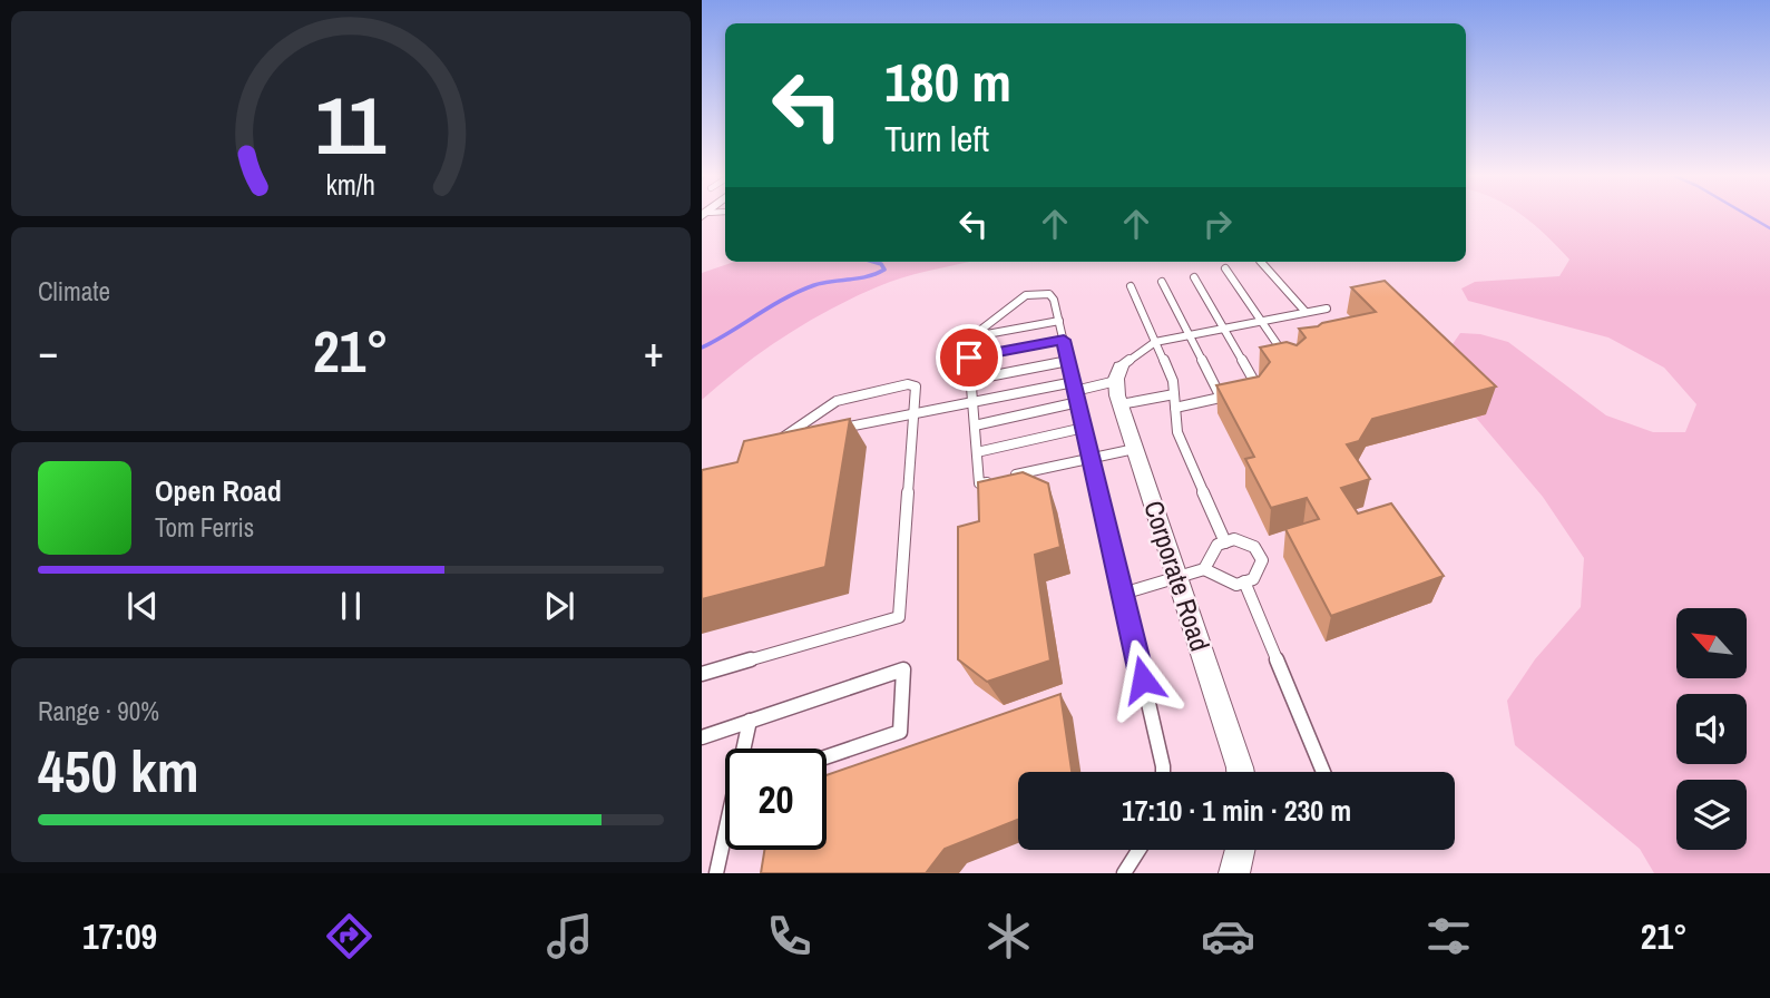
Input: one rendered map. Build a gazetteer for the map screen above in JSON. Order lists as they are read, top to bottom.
{
  "streets": {
    "street": ["Corporate Road"]
  },
  "north": "top left",
  "page": {
    "turn": ["180 m", "Turn left"],
    "tile": [
      "Climate",
      ["Range · 90%", "450 km"]
    ],
    "heat": ["−", "21°", "+"],
    "song": ["Open Road", "Tom Ferris"],
    "limit": "20",
    "trip": "17:10 · 1 min · 230 m",
    "tabs": ["17:09", "21°"],
    "gauge": ["11", "km/h"]
  }
}
